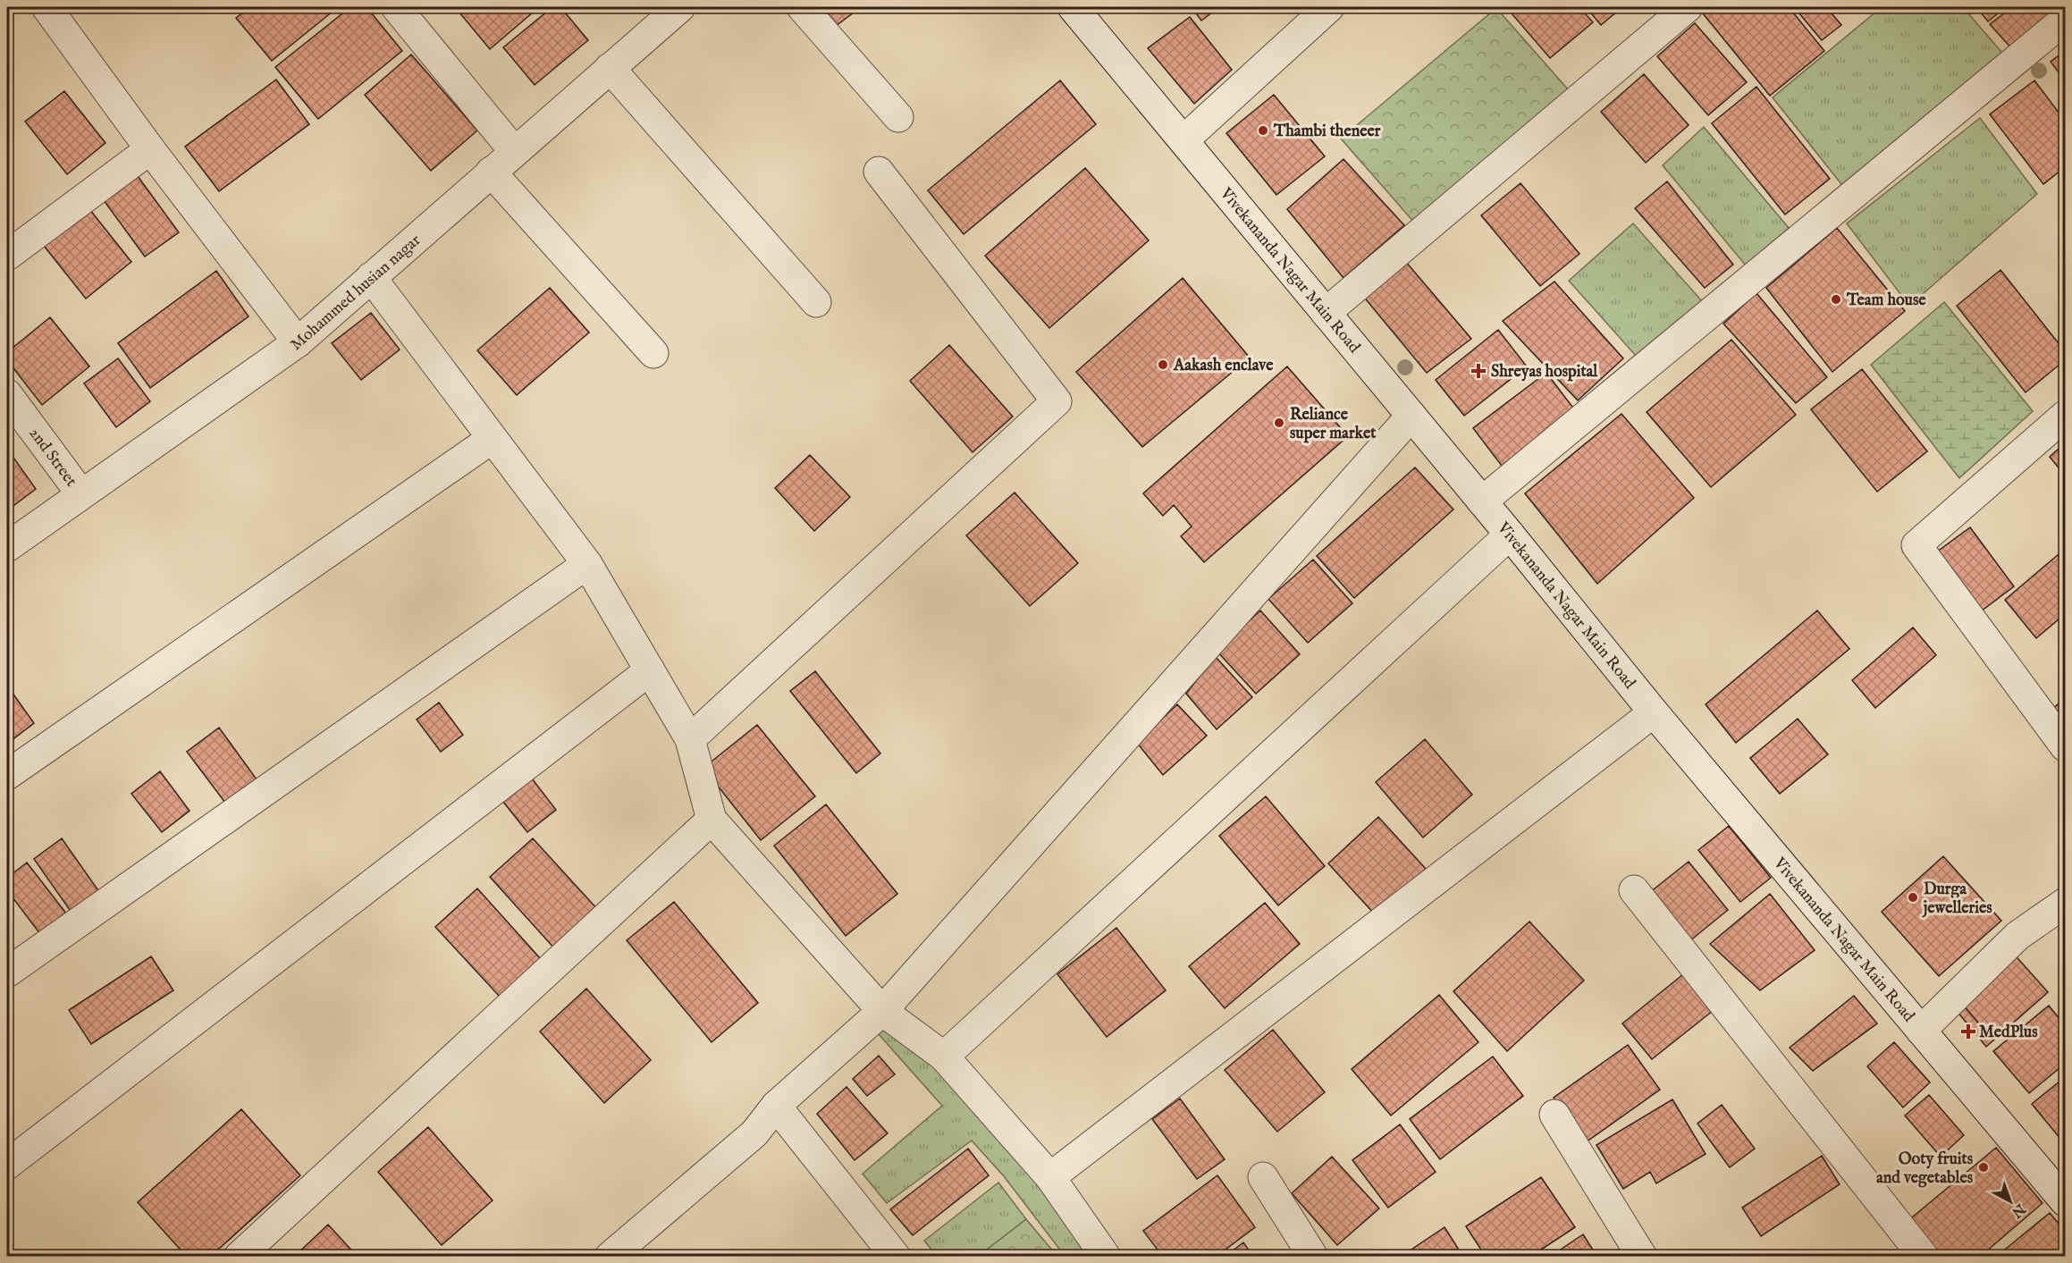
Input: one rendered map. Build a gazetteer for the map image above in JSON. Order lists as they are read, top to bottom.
{
  "streets": {
    "street": ["Vivekananda Nagar Main Road", "Mohammed husian nagar", "2nd Street"]
  },
  "crossings": [
    ["Mohammed husian nagar", "2nd Street"]
  ],
  "places": {
    "other": [
      "Thambi theneer",
      "Team house",
      "Aakash enclave",
      "Reliance super market",
      "Durga jewelleries",
      "Ooty fruits and vegetables"
    ],
    "health": ["Shreyas hospital", "MedPlus"]
  },
  "north": "bottom right"
}
